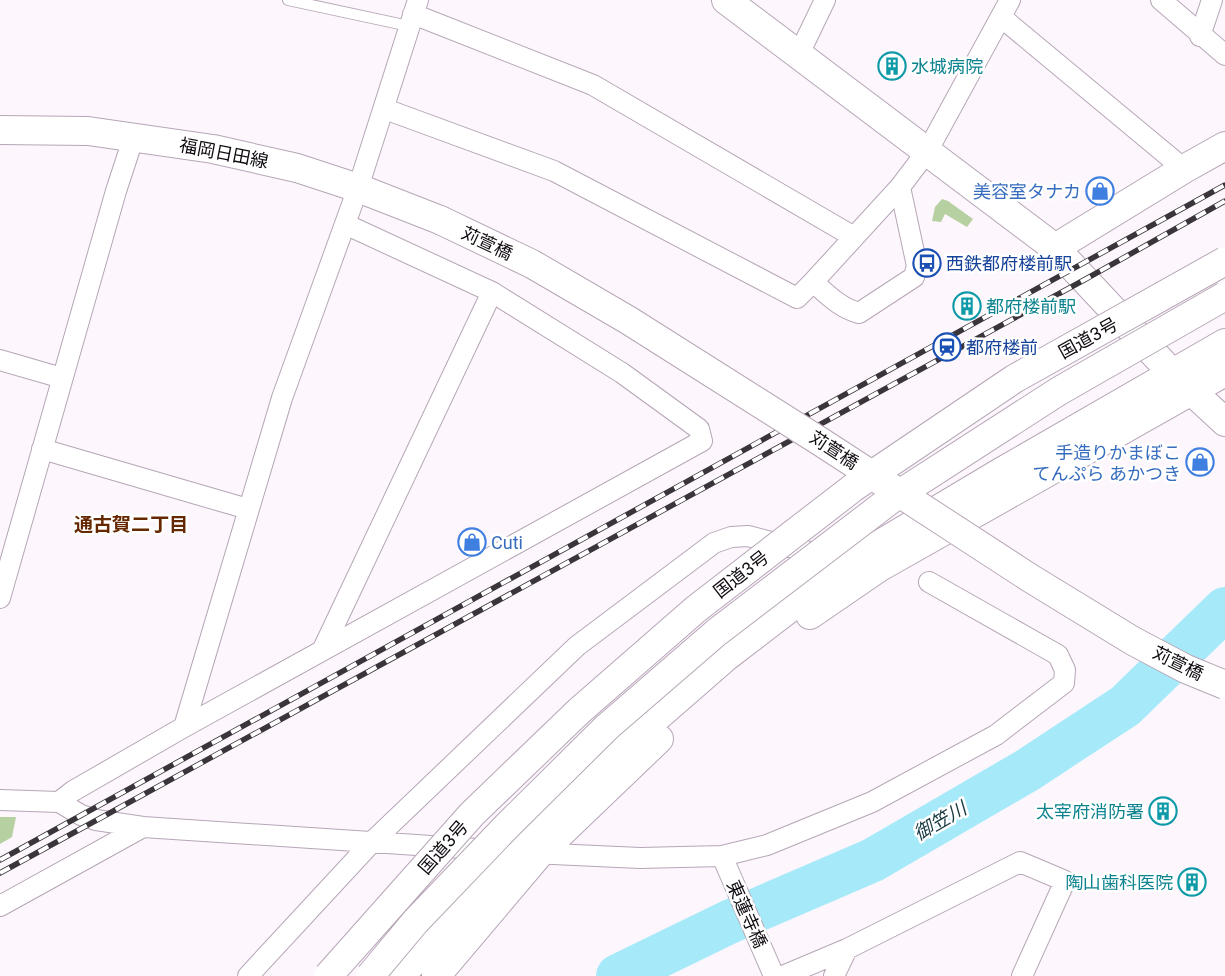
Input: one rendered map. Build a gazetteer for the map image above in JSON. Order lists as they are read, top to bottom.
{
  "streets": {
    "main road": ["福岡日田線", "苅萱橋", "国道3号"],
    "street": ["東蓮寺橋"]
  },
  "crossings": [
    ["福岡日田線", "苅萱橋"]
  ],
  "districts": ["通古賀二丁目"],
  "water": ["御笠川"],
  "places": {
    "building": [
      "水城病院",
      "都府楼前駅",
      "太宰府消防署",
      "陶山歯科医院"
    ],
    "shop": ["美容室タナカ", "手造りかまぼこ てんぷら あかつき", "Cuti"],
    "bus stop": ["西鉄都府楼前駅"],
    "station": ["都府楼前"]
  }
}
